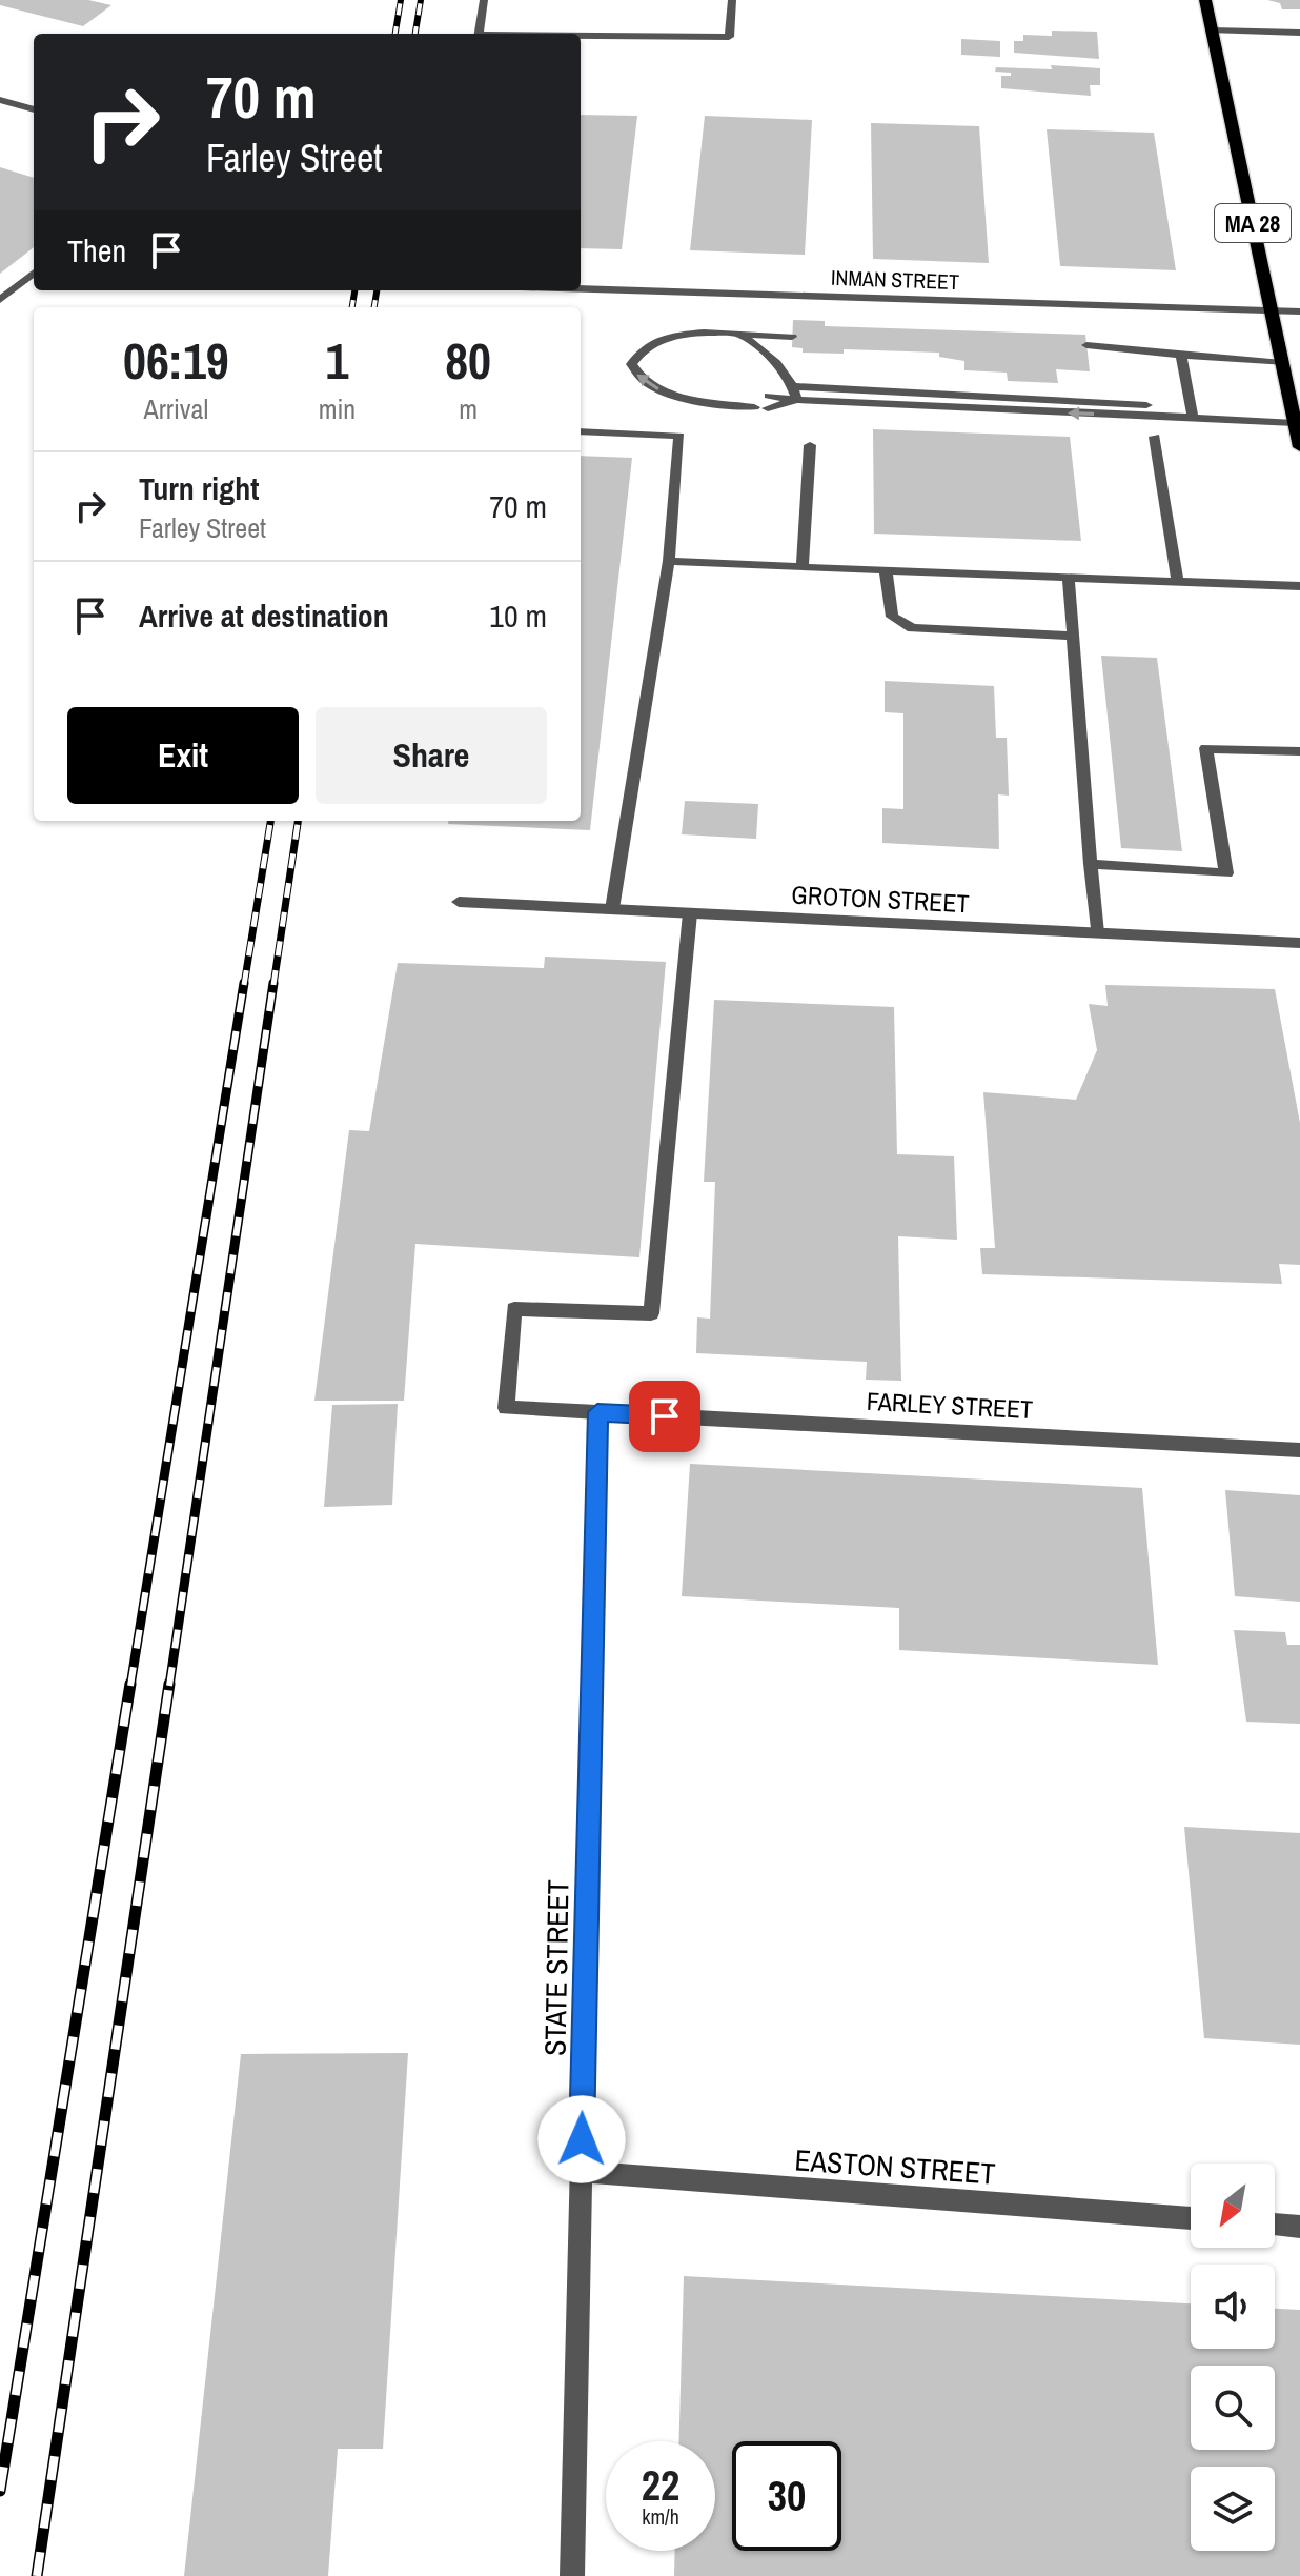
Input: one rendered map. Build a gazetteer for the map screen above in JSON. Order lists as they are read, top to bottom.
{
  "streets": {
    "main road": ["MA 28"],
    "street": [
      "INMAN STREET",
      "GROTON STREET",
      "FARLEY STREET",
      "STATE STREET",
      "EASTON STREET"
    ]
  },
  "crossings": [
    ["MA 28", "INMAN STREET"],
    ["GROTON STREET", "FARLEY STREET"],
    ["FARLEY STREET", "STATE STREET"],
    ["STATE STREET", "EASTON STREET"]
  ],
  "north": "bottom left",
  "page": {
    "turn": ["70 m", "Farley Street"],
    "then": "Then",
    "eta": [
      "06:19",
      "Arrival",
      "1",
      "min",
      "80",
      "m"
    ],
    "list": [
      {
        "name": "Turn right",
        "note": "Farley Street",
        "value": "70 m"
      },
      {
        "name": "Arrive at destination",
        "value": "10 m"
      }
    ],
    "buttons": ["Exit", "Share"],
    "speed": "22 km/h",
    "limit": "30"
  }
}
